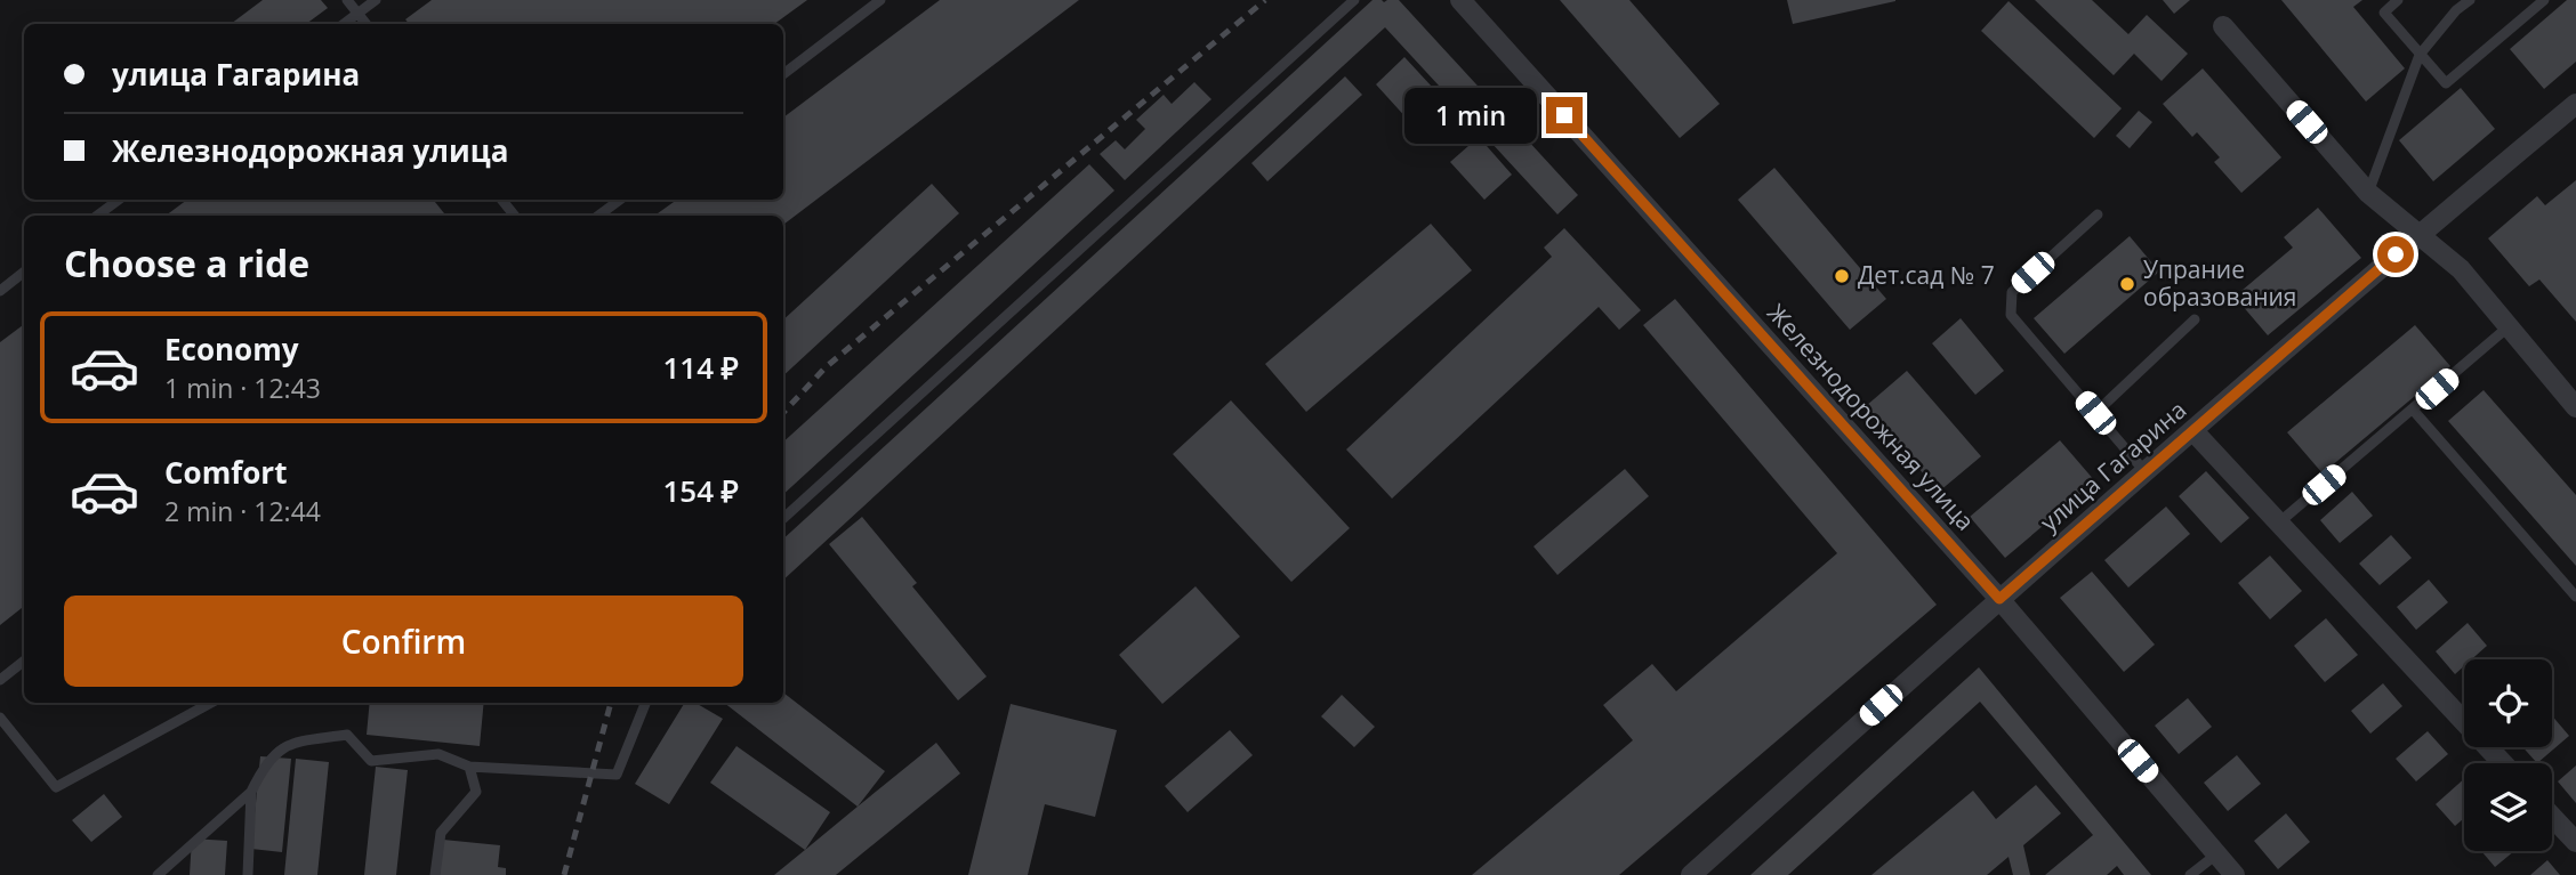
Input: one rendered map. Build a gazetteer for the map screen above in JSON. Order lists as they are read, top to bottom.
{
  "streets": {
    "street": ["Железнодорожная улица", "улица Гагарина"]
  },
  "crossings": [
    ["Железнодорожная улица", "улица Гагарина"]
  ],
  "places": ["Дет.сад № 7", "Упрание образования"],
  "page": {
    "banner": ["улица Гагарина", "Железнодорожная улица"],
    "bubble": "1 min",
    "heading": "Choose a ride",
    "list": [
      {
        "name": "Economy",
        "note": "1 min · 12:43",
        "value": "114 ₽"
      },
      {
        "name": "Comfort",
        "note": "2 min · 12:44",
        "value": "154 ₽"
      }
    ],
    "buttons": "Confirm"
  }
}
